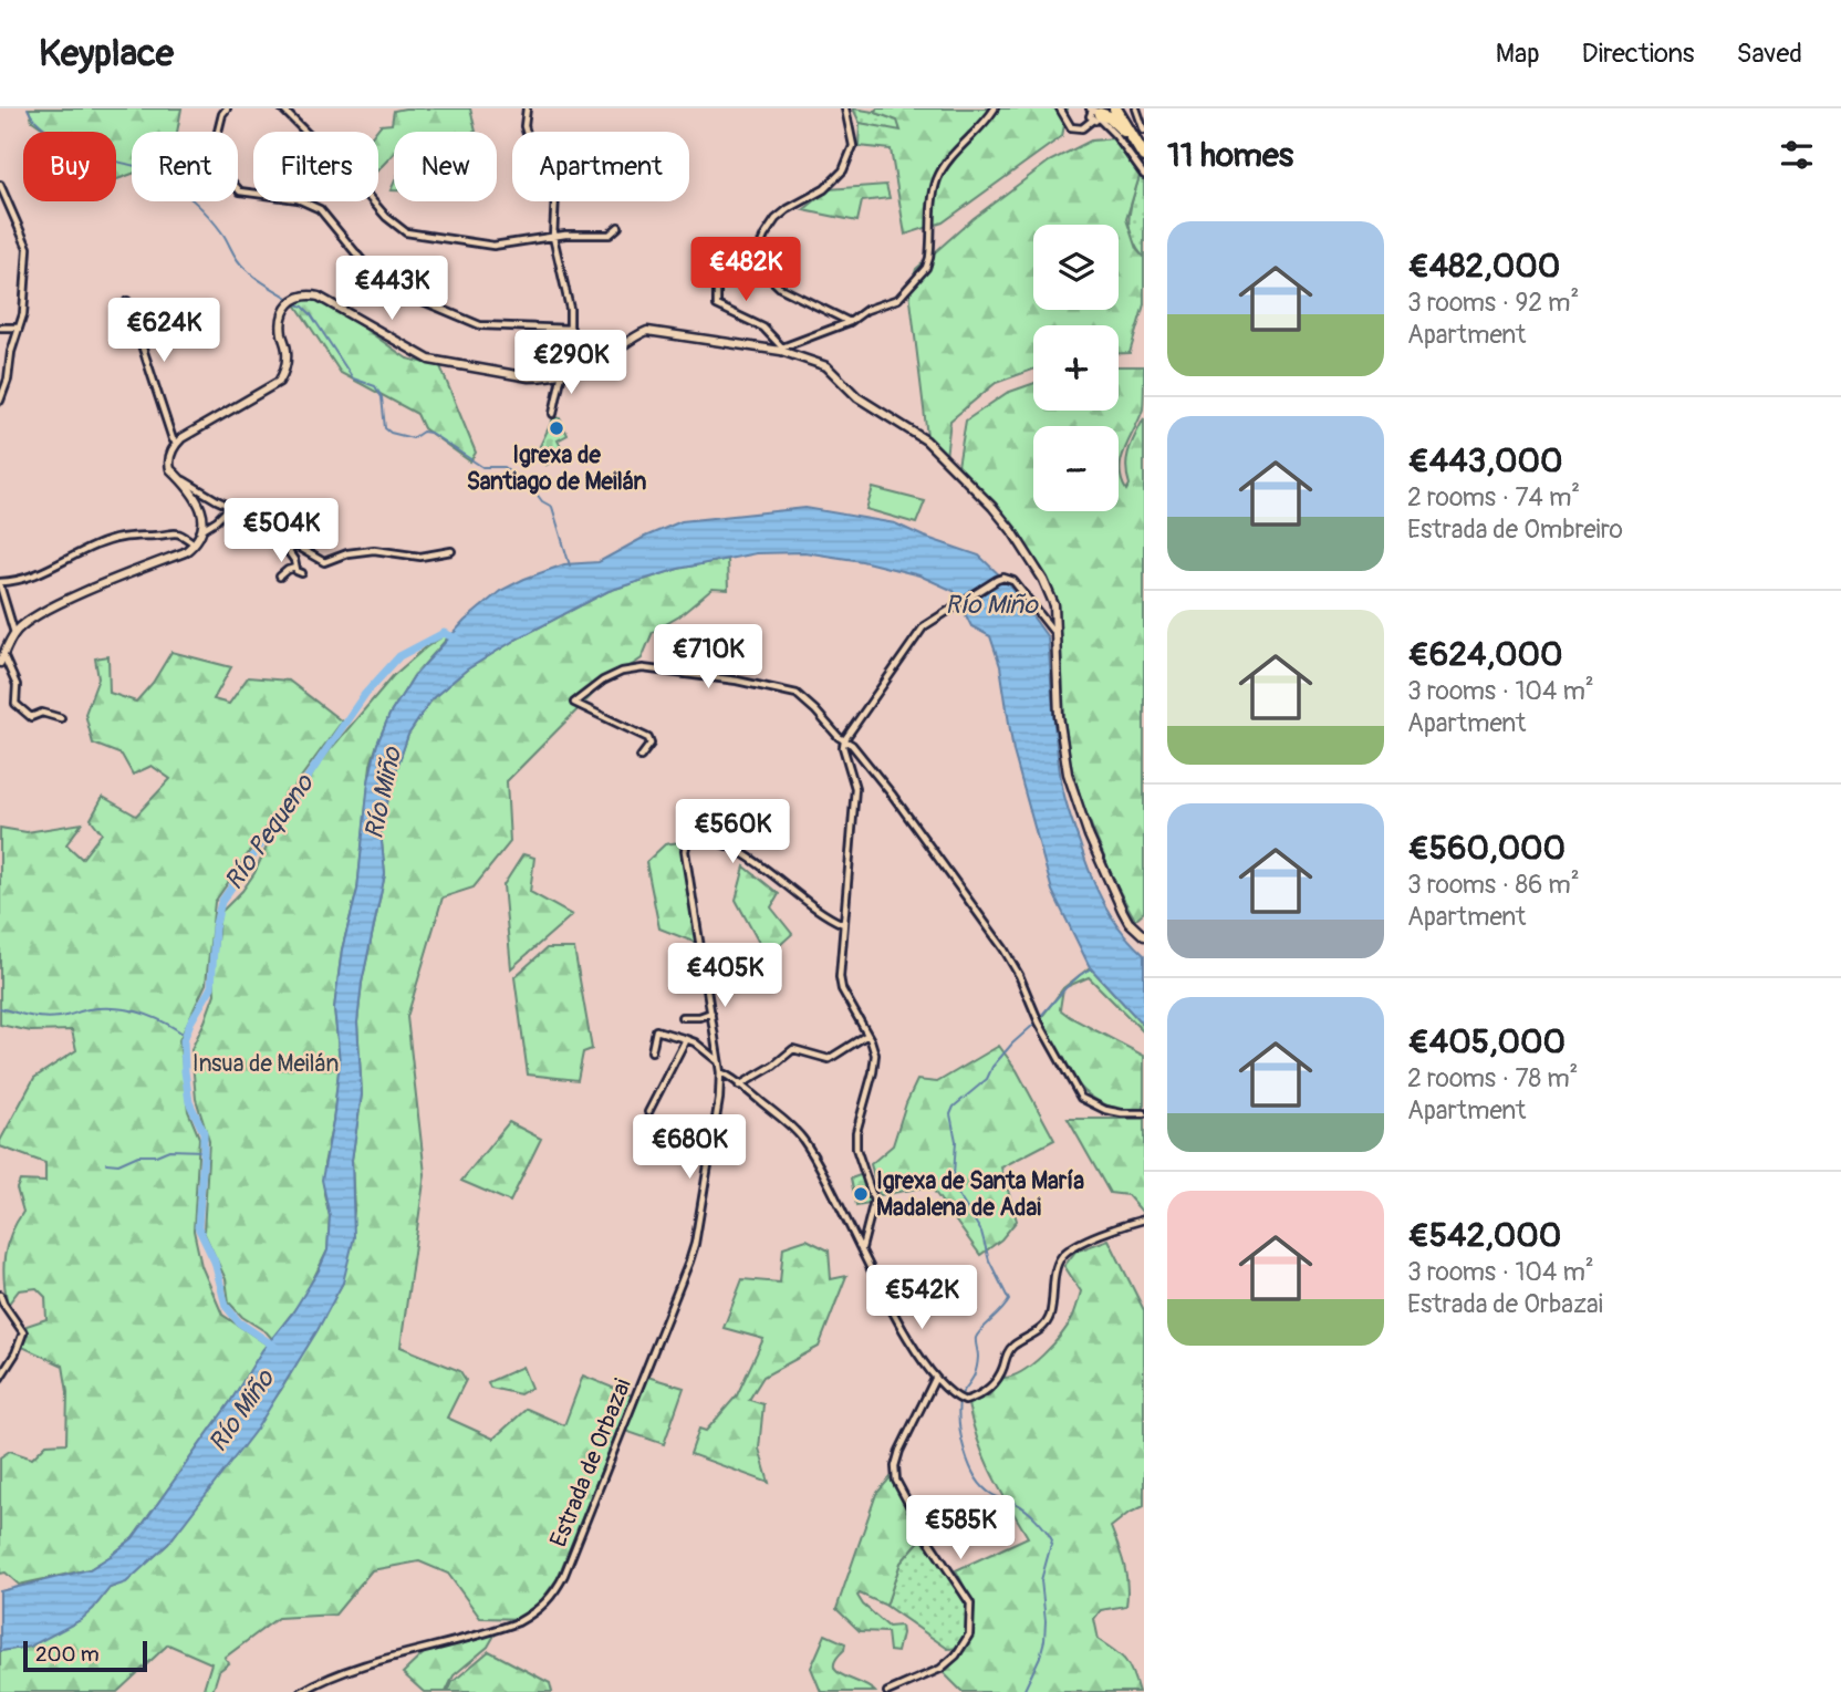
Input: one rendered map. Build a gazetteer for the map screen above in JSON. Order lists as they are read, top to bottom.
{
  "streets": {
    "street": ["Estrada de Orbazai"]
  },
  "water": ["Río Miño", "Río Pequeno"],
  "parks": ["Insua de Meilán"],
  "places": ["Igrexa de Santiago de Meilán", "Igrexa de Santa María Madalena de Adai"],
  "scale_bar": "200 m",
  "page": {
    "header": "Keyplace",
    "nav": ["Map", "Directions", "Saved"],
    "heading": "11 homes",
    "chip": [
      "Buy",
      "Rent",
      "Filters",
      "New",
      "Apartment"
    ],
    "list": [
      {
        "name": "€482,000",
        "note": "3 rooms · 92 m² · Apartment"
      },
      {
        "name": "€443,000",
        "note": "2 rooms · 74 m² · Estrada de Ombreiro"
      },
      {
        "name": "€624,000",
        "note": "3 rooms · 104 m² · Apartment"
      },
      {
        "name": "€560,000",
        "note": "3 rooms · 86 m² · Apartment"
      },
      {
        "name": "€405,000",
        "note": "2 rooms · 78 m² · Apartment"
      },
      {
        "name": "€542,000",
        "note": "3 rooms · 104 m² · Estrada de Orbazai"
      }
    ],
    "map_buttons": ["+", "−"],
    "price": [
      "€482K",
      "€443K",
      "€624K",
      "€290K",
      "€504K",
      "€710K",
      "€560K",
      "€405K",
      "€680K",
      "€542K",
      "€585K"
    ],
    "scale": "200 m"
  }
}
